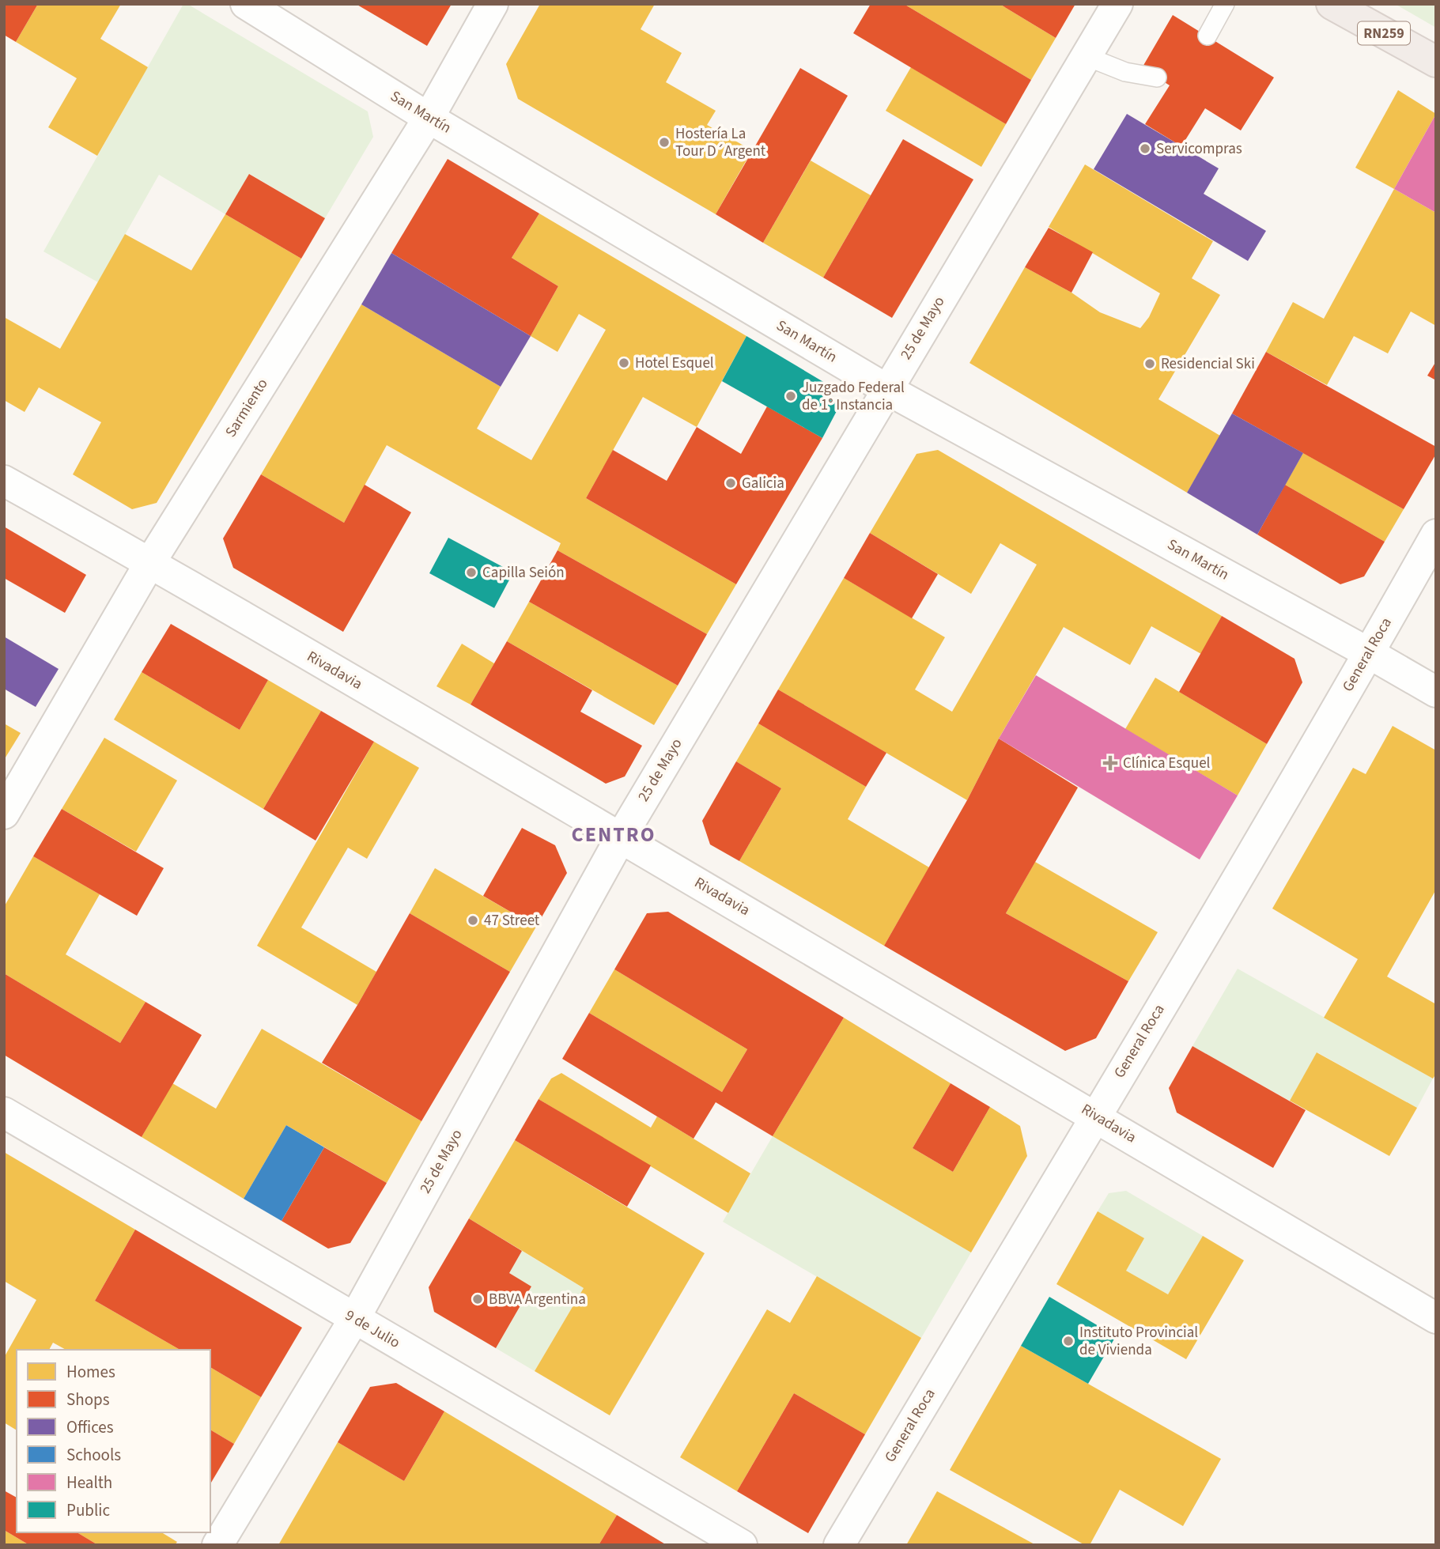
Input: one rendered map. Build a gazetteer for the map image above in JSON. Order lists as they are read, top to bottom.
{
  "streets": {
    "highway": ["RN259"],
    "street": [
      "San Martín",
      "25 de Mayo",
      "Sarmiento",
      "General Roca",
      "Rivadavia",
      "9 de Julio"
    ]
  },
  "crossings": [
    ["San Martín", "25 de Mayo"],
    ["San Martín", "Sarmiento"],
    ["San Martín", "General Roca"],
    ["25 de Mayo", "Rivadavia"],
    ["25 de Mayo", "9 de Julio"],
    ["Sarmiento", "Rivadavia"],
    ["General Roca", "Rivadavia"]
  ],
  "districts": ["CENTRO"],
  "places": {
    "other": [
      "Hostería La Tour D´Argent",
      "Servicompras",
      "Hotel Esquel",
      "Residencial Ski",
      "Juzgado Federal de 1° Instancia",
      "Galicia",
      "Capilla Seión",
      "47 Street",
      "BBVA Argentina",
      "Instituto Provincial de Vivienda"
    ],
    "health": ["Clínica Esquel"]
  },
  "legend": [
    "Homes",
    "Shops",
    "Offices",
    "Schools",
    "Health",
    "Public"
  ]
}
